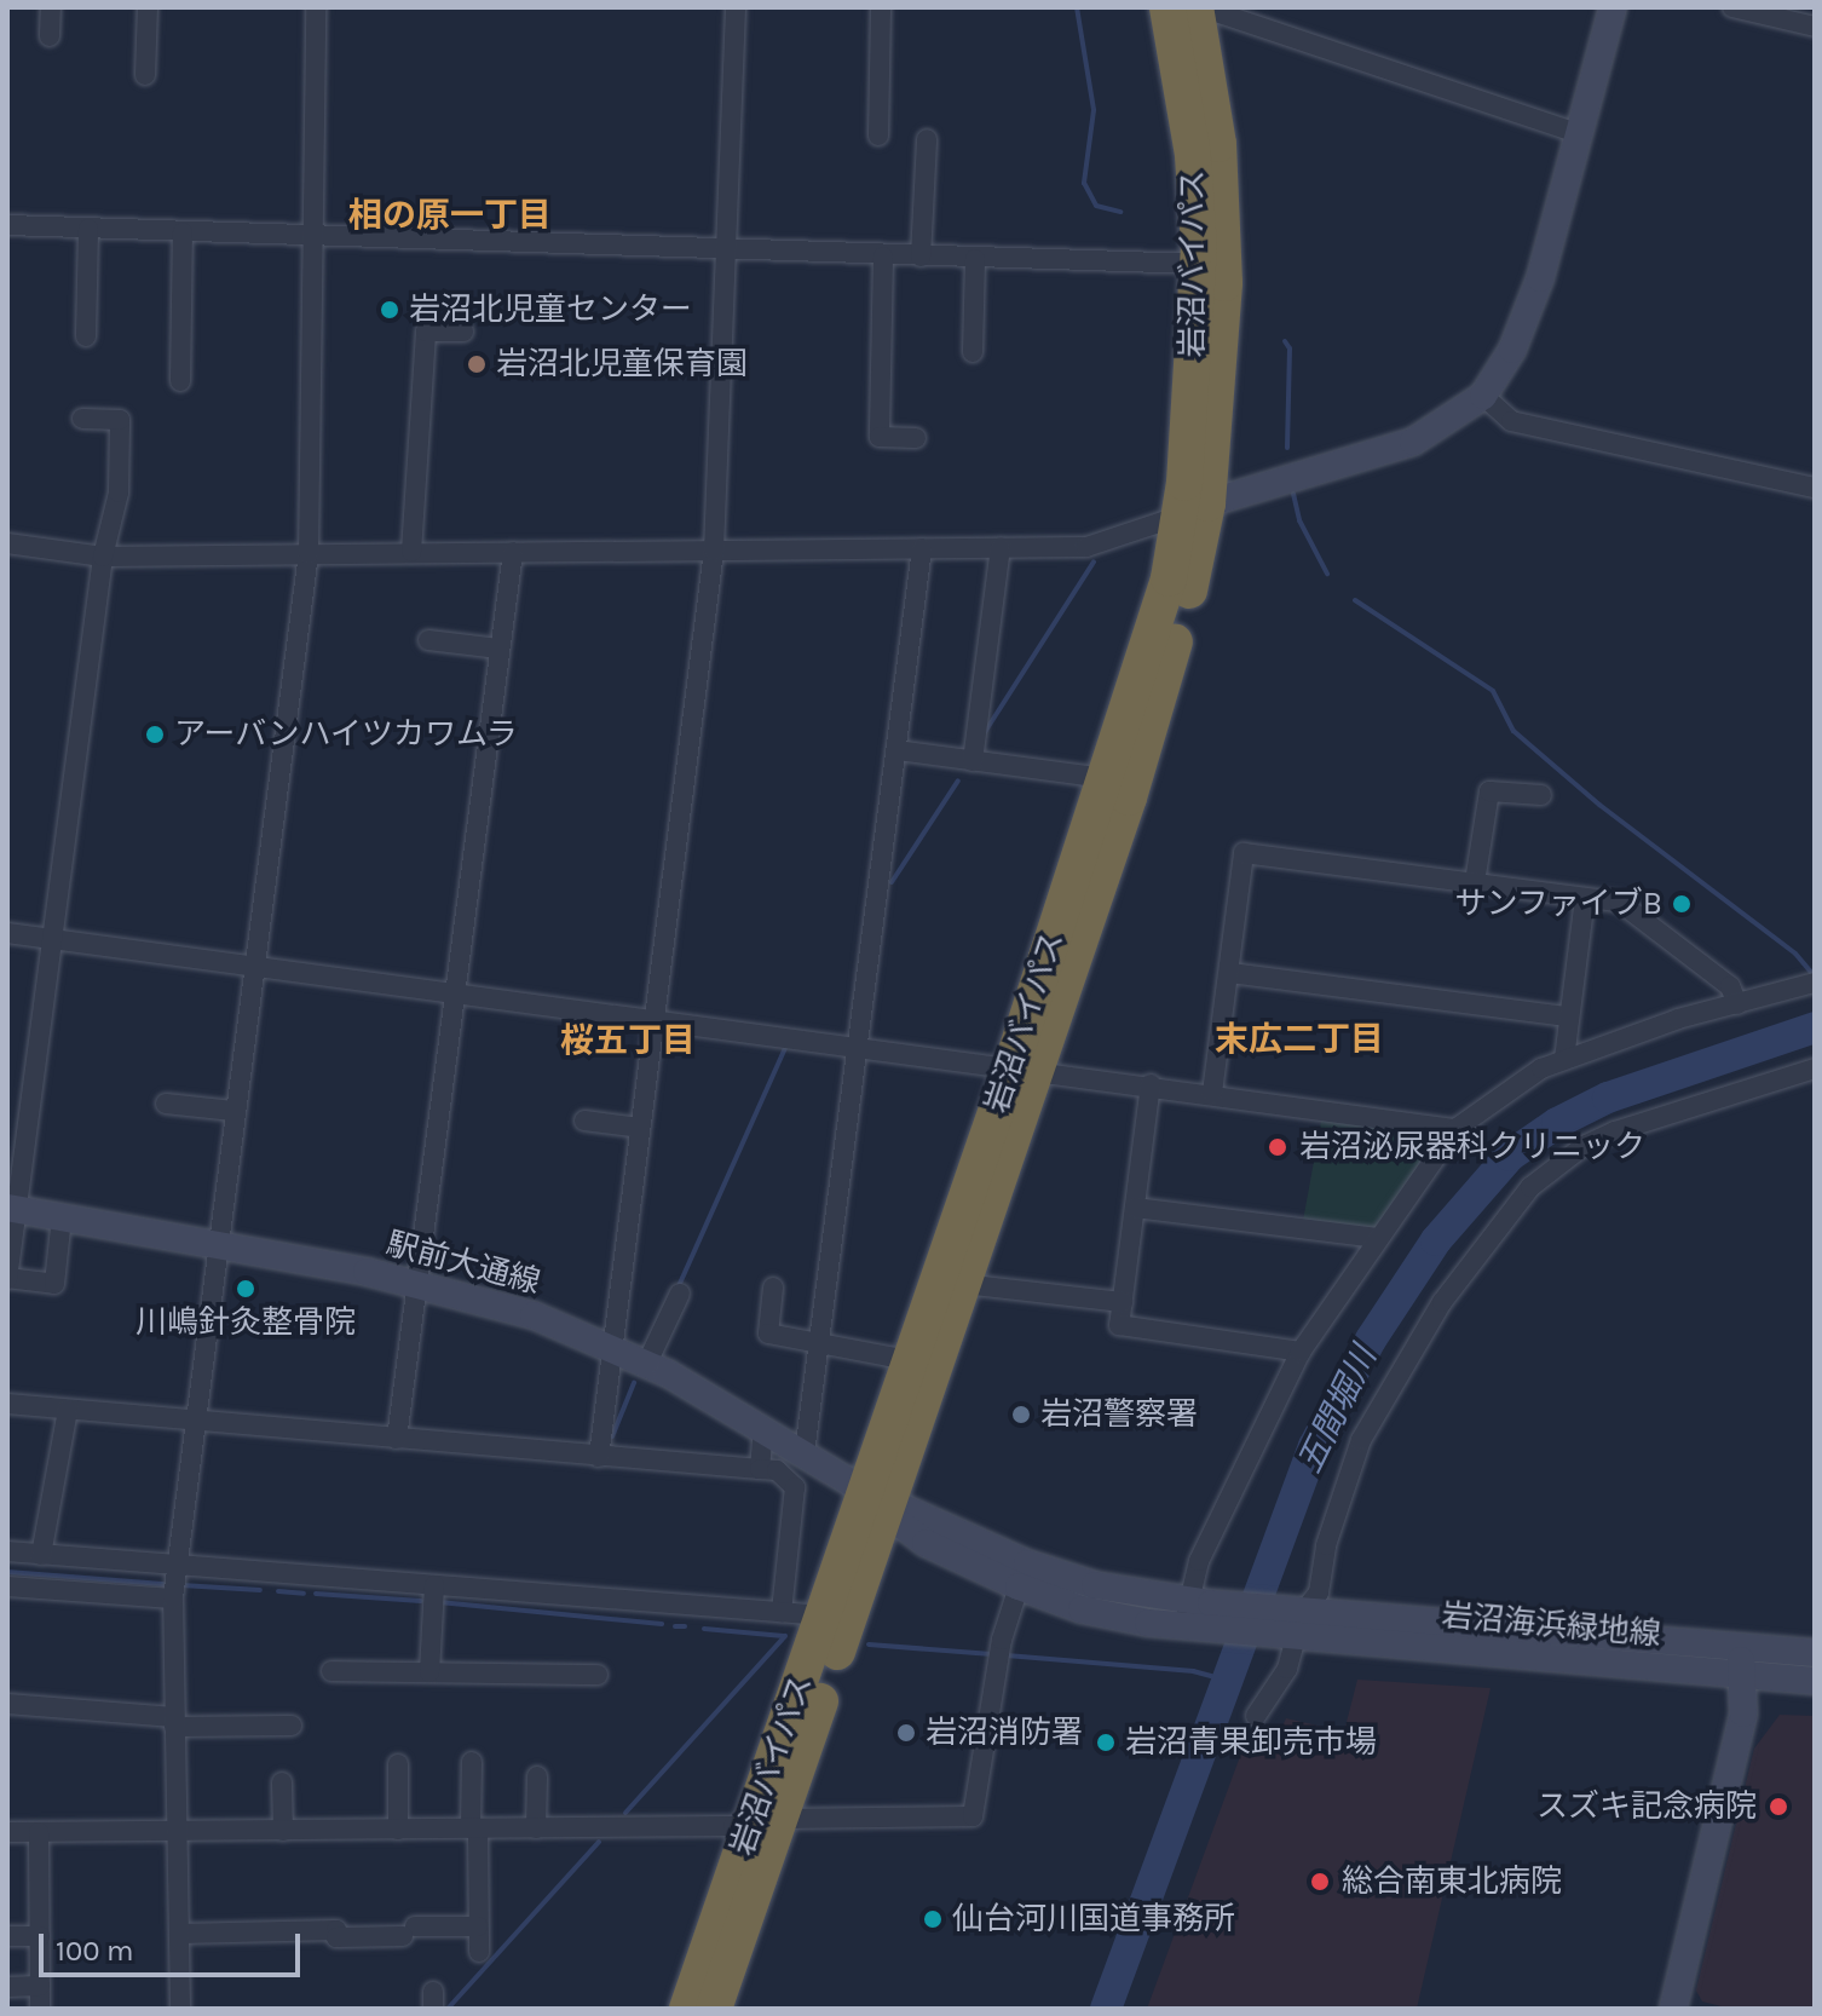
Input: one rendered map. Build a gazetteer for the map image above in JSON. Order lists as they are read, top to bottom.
{
  "streets": {
    "highway": ["岩沼バイパス"],
    "street": ["駅前大通線", "岩沼海浜緑地線"]
  },
  "crossings": [
    ["岩沼バイパス", "駅前大通線"]
  ],
  "districts": ["相の原一丁目", "末広二丁目", "桜五丁目"],
  "water": ["五間堀川"],
  "places": [
    "岩沼北児童センター",
    "岩沼北児童保育園",
    "アーバンハイツカワムラ",
    "サンファイブB",
    "岩沼泌尿器科クリニック",
    "川嶋針灸整骨院",
    "岩沼警察署",
    "岩沼消防署",
    "岩沼青果卸売市場",
    "スズキ記念病院",
    "総合南東北病院",
    "仙台河川国道事務所"
  ],
  "scale_bar": "100 m"
}
